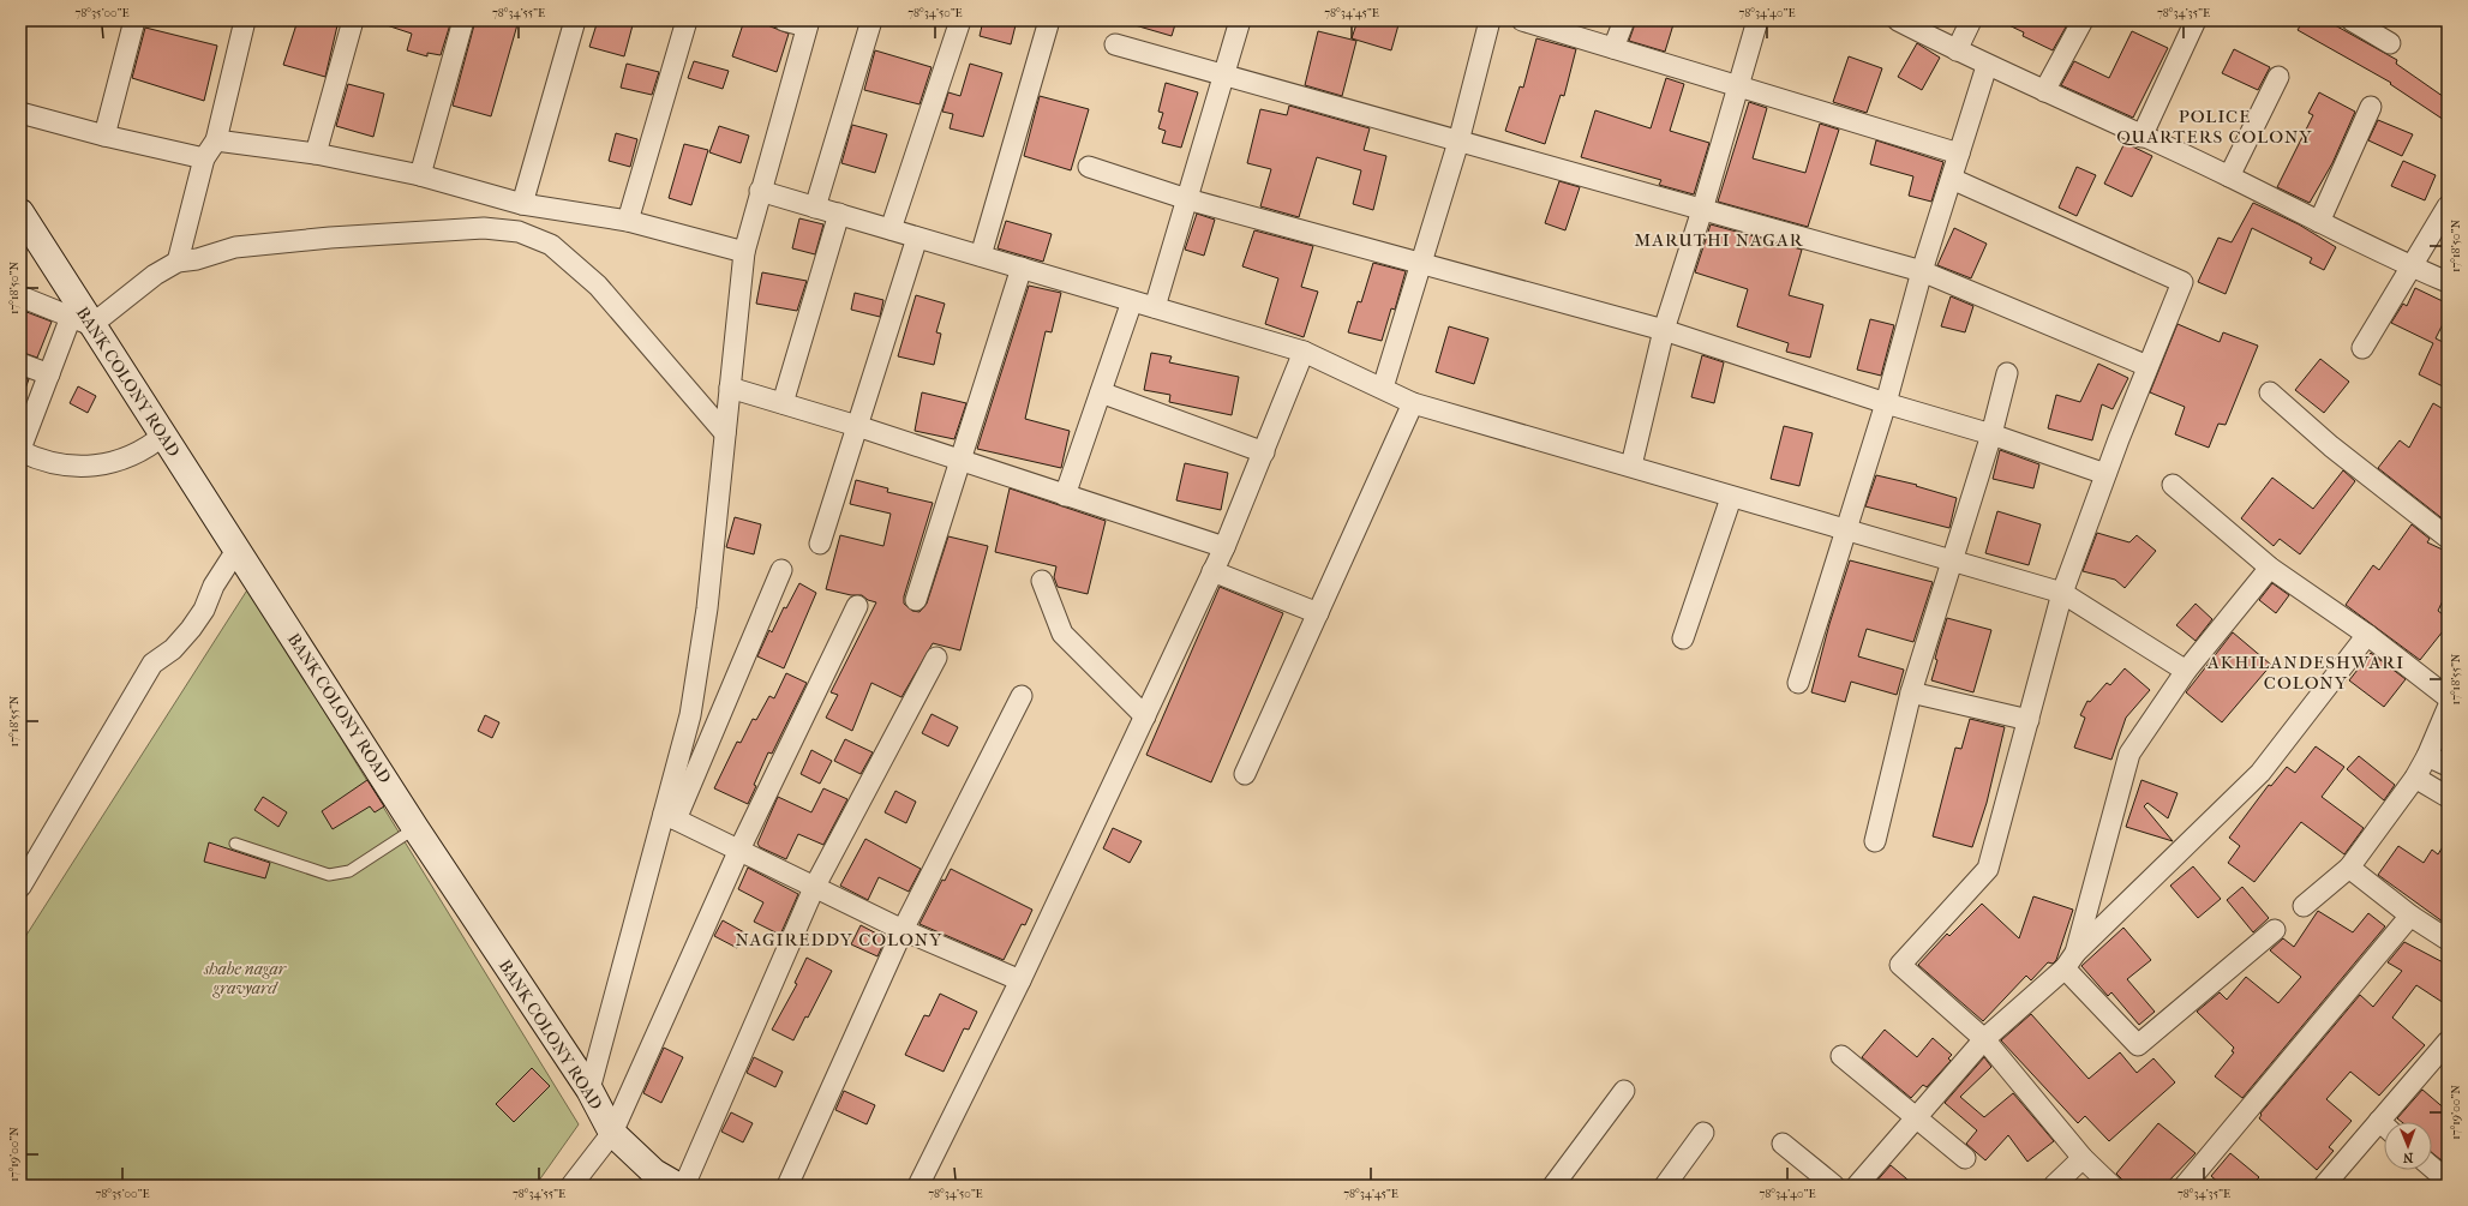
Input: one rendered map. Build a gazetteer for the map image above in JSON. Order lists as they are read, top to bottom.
{
  "streets": {
    "street": ["BANK COLONY ROAD"]
  },
  "districts": [
    "POLICE QUARTERS COLONY",
    "MARUTHI NAGAR",
    "AKHILANDESHWARI COLONY",
    "NAGIREDDY COLONY"
  ],
  "parks": ["shabe nagar gravyard"],
  "north": "bottom",
  "coordinates": [
    "78°35'00\"E",
    "78°34'55\"E",
    "78°34'50\"E",
    "78°34'45\"E",
    "78°34'40\"E",
    "78°34'35\"E",
    "17°18'50\"N",
    "17°18'55\"N",
    "17°19'00\"N"
  ]
}
